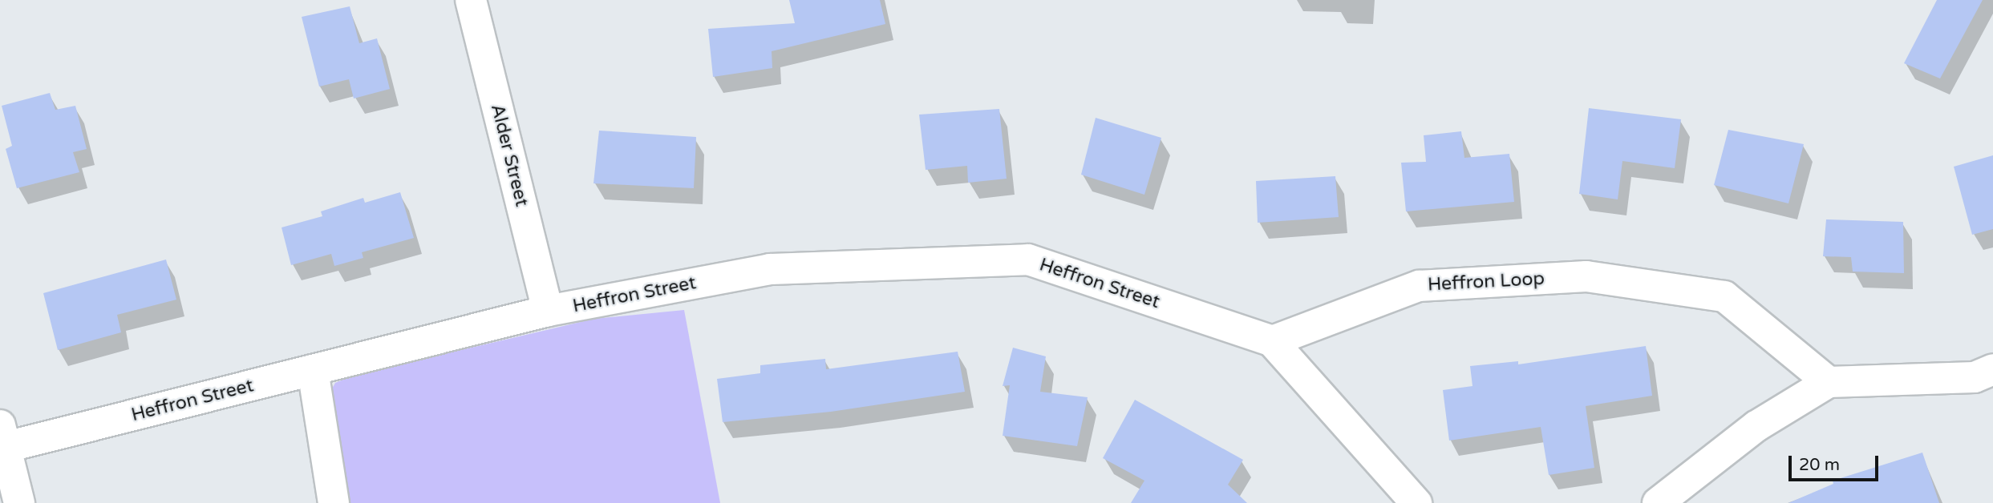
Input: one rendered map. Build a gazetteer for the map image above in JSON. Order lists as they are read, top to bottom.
{
  "streets": {
    "street": ["Alder Street", "Heffron Loop", "Heffron Street"]
  },
  "crossings": [
    ["Alder Street", "Heffron Street"],
    ["Heffron Loop", "Heffron Street"]
  ],
  "scale_bar": "20 m"
}
